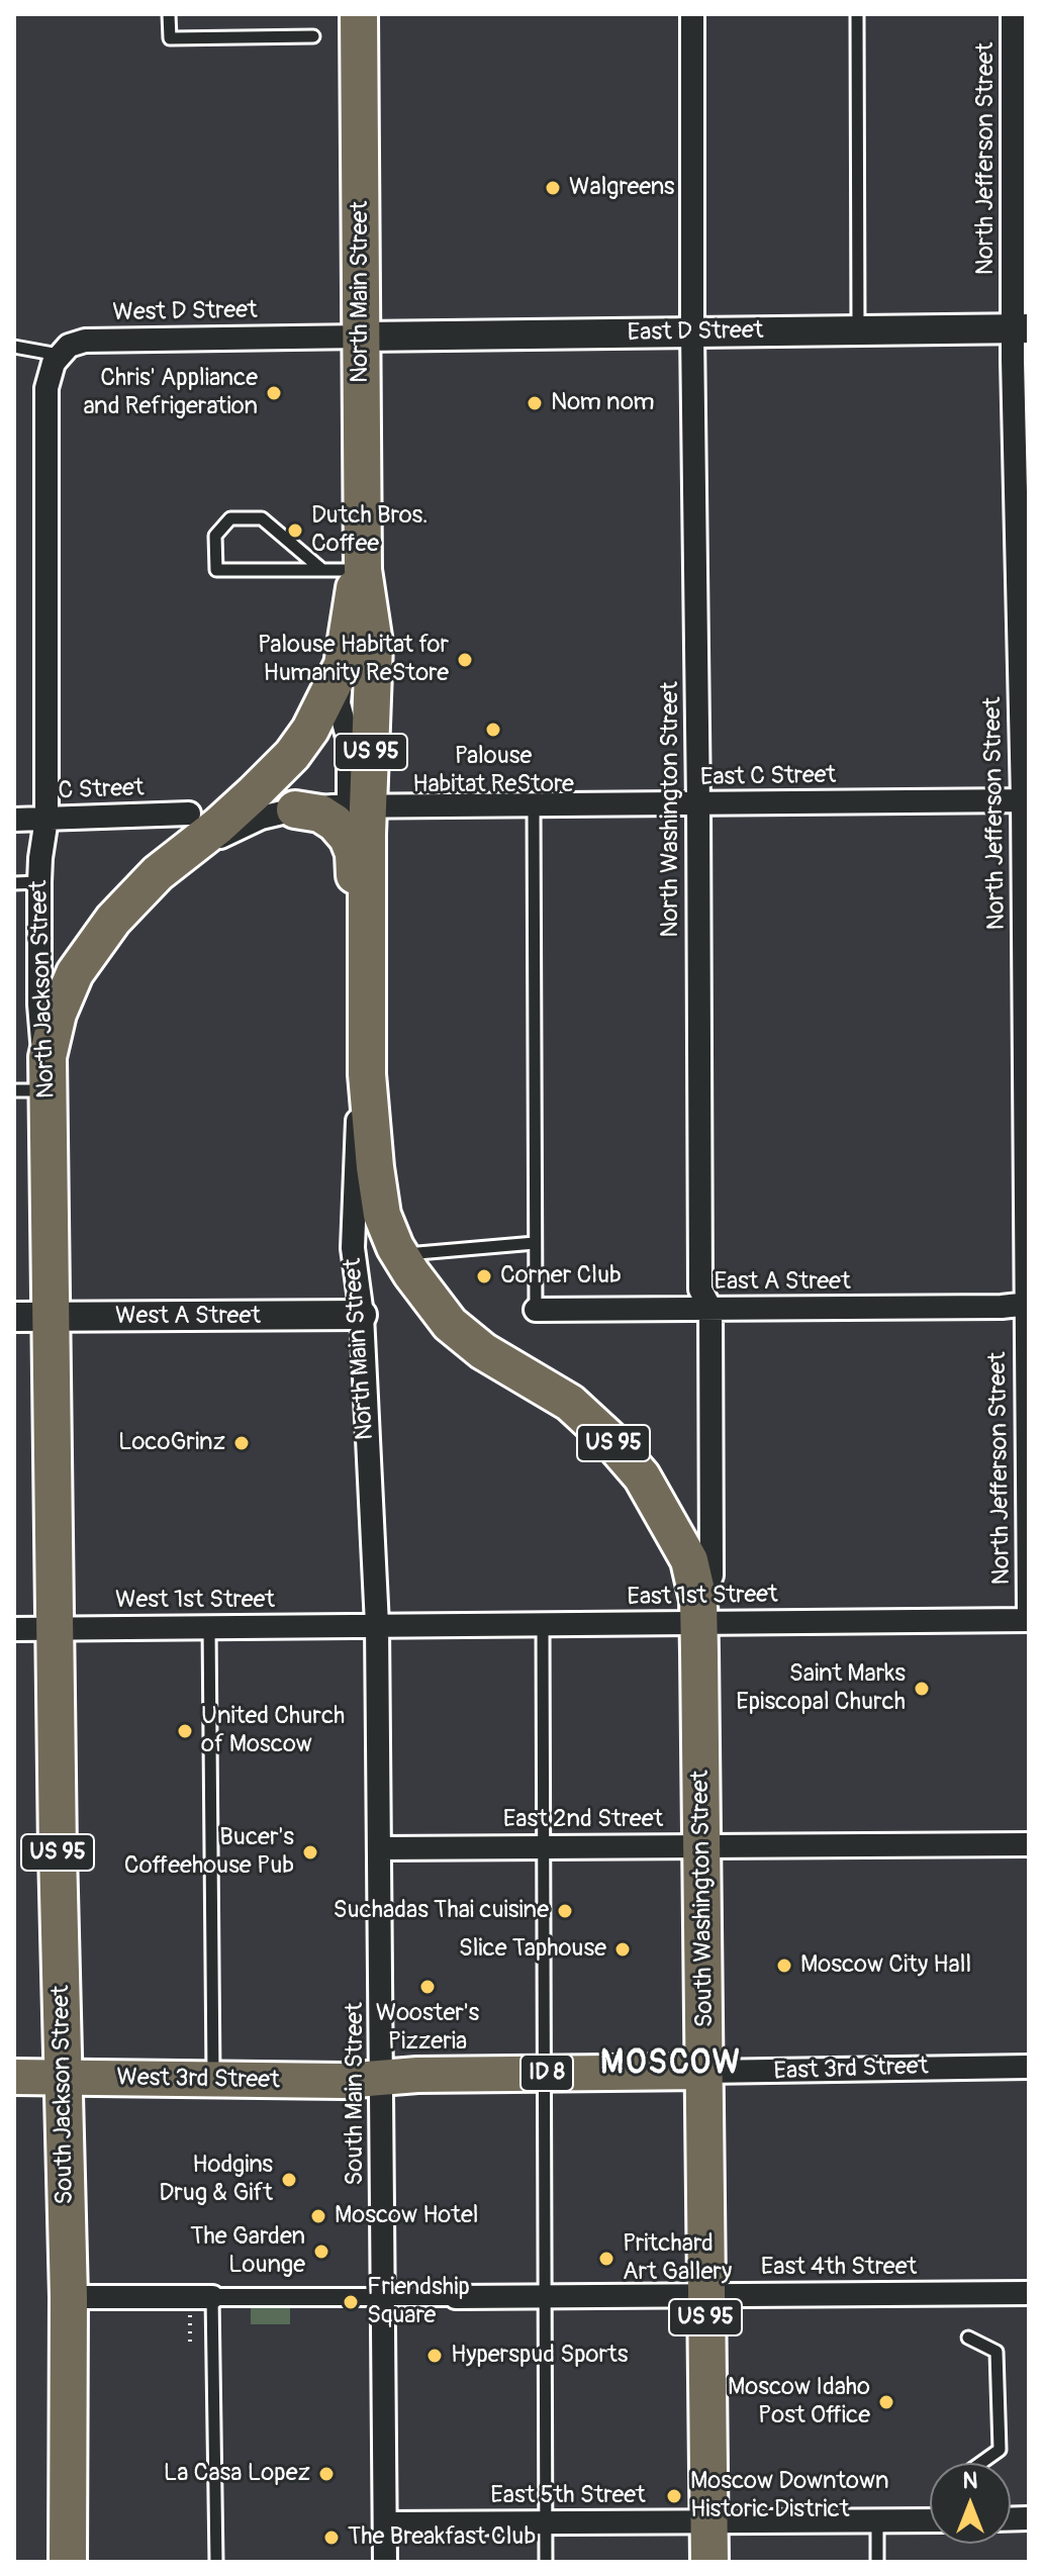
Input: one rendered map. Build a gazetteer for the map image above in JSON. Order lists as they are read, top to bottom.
{
  "streets": {
    "highway": [
      "North Main Street",
      "US 95",
      "North Jackson Street",
      "South Washington Street",
      "South Jackson Street"
    ],
    "main road": ["East 3rd Street", "ID 8", "West 3rd Street"],
    "street": [
      "North Jefferson Street",
      "West D Street",
      "East D Street",
      "East C Street",
      "C Street",
      "North Washington Street",
      "East A Street",
      "West A Street",
      "East 1st Street",
      "West 1st Street",
      "East 2nd Street",
      "South Main Street",
      "East 4th Street",
      "East 5th Street"
    ]
  },
  "crossings": [
    ["North Jefferson Street", "East D Street"],
    ["North Jefferson Street", "East C Street"],
    ["North Jefferson Street", "East A Street"],
    ["North Main Street", "West D Street"],
    ["North Main Street", "East D Street"],
    ["North Main Street", "East C Street"],
    ["North Main Street", "North Washington Street"],
    ["North Main Street", "North Jackson Street"],
    ["North Main Street", "West A Street"],
    ["North Main Street", "East 1st Street"],
    ["North Main Street", "West 1st Street"],
    ["North Main Street", "South Washington Street"],
    ["North Main Street", "South Main Street"],
    ["West D Street", "East D Street"],
    ["West D Street", "North Jackson Street"],
    ["East D Street", "North Washington Street"],
    ["East C Street", "North Washington Street"],
    ["C Street", "North Jackson Street"],
    ["North Washington Street", "East A Street"],
    ["North Washington Street", "East 1st Street"],
    ["North Washington Street", "South Washington Street"],
    ["North Jackson Street", "West A Street"],
    ["North Jackson Street", "West 1st Street"],
    ["North Jackson Street", "South Jackson Street"],
    ["East 1st Street", "West 1st Street"],
    ["East 1st Street", "South Washington Street"],
    ["East 1st Street", "South Main Street"],
    ["West 1st Street", "South Main Street"],
    ["West 1st Street", "South Jackson Street"],
    ["East 2nd Street", "South Washington Street"],
    ["East 2nd Street", "South Main Street"],
    ["South Washington Street", "East 3rd Street"],
    ["South Washington Street", "East 4th Street"],
    ["South Washington Street", "East 5th Street"],
    ["East 3rd Street", "West 3rd Street"],
    ["East 3rd Street", "South Main Street"],
    ["West 3rd Street", "South Main Street"],
    ["West 3rd Street", "South Jackson Street"],
    ["South Main Street", "East 5th Street"]
  ],
  "districts": ["MOSCOW"],
  "places": [
    "Walgreens",
    "Chris' Appliance and Refrigeration",
    "Nom nom",
    "Dutch Bros. Coffee",
    "Palouse Habitat for Humanity ReStore",
    "Palouse Habitat ReStore",
    "Corner Club",
    "LocoGrinz",
    "Saint Marks Episcopal Church",
    "United Church of Moscow",
    "Bucer's Coffeehouse Pub",
    "Suchadas Thai cuisine",
    "Slice Taphouse",
    "Moscow City Hall",
    "Wooster's Pizzeria",
    "Hodgins Drug & Gift",
    "Moscow Hotel",
    "The Garden Lounge",
    "Pritchard Art Gallery",
    "Friendship Square",
    "Hyperspud Sports",
    "Moscow Idaho Post Office",
    "La Casa Lopez",
    "Moscow Downtown Historic District",
    "The Breakfast Club"
  ],
  "north": "top"
}
